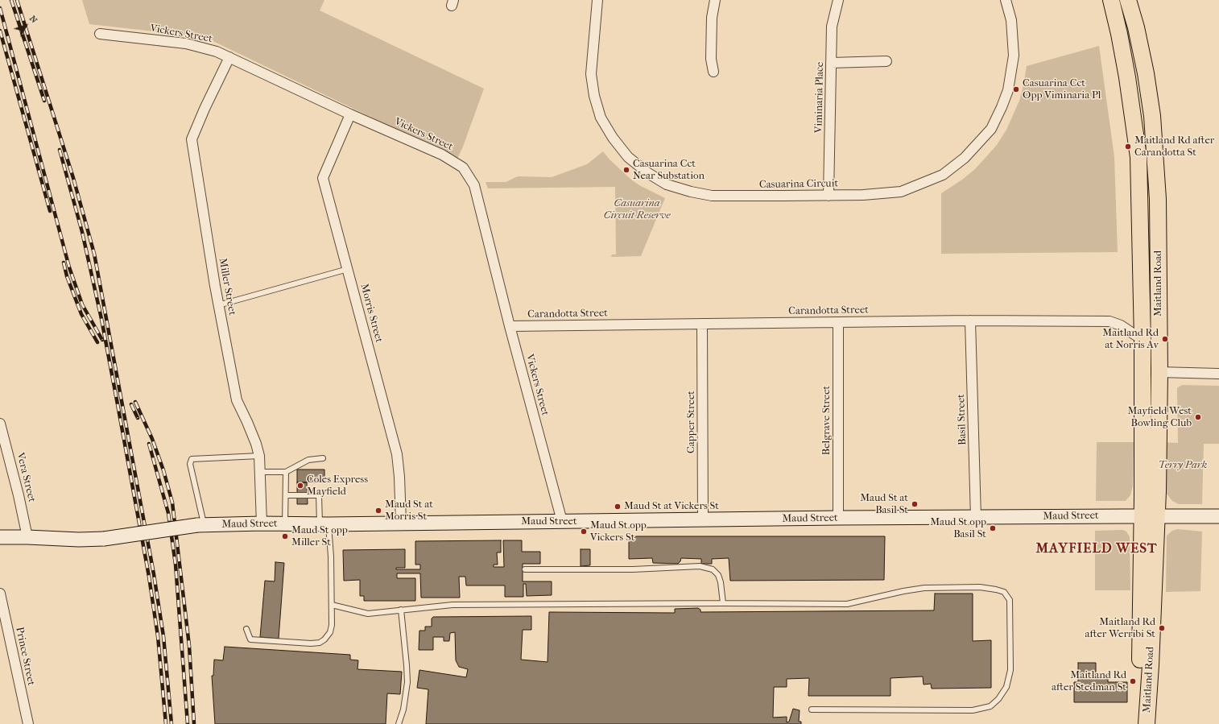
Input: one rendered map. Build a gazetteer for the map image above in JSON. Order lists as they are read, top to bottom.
{
  "streets": {
    "main road": ["Maitland Road", "Maud Street"],
    "street": [
      "Vickers Street",
      "Viminaria Place",
      "Casuarina Circuit",
      "Miller Street",
      "Carandotta Street",
      "Morris Street",
      "Basil Street",
      "Belgrave Street",
      "Capper Street",
      "Vera Street",
      "Prince Street"
    ]
  },
  "crossings": [
    ["Vickers Street", "Miller Street"],
    ["Vickers Street", "Carandotta Street"],
    ["Vickers Street", "Morris Street"],
    ["Vickers Street", "Maud Street"],
    ["Viminaria Place", "Casuarina Circuit"],
    ["Maitland Road", "Carandotta Street"],
    ["Maitland Road", "Maud Street"],
    ["Miller Street", "Maud Street"],
    ["Carandotta Street", "Basil Street"],
    ["Carandotta Street", "Belgrave Street"],
    ["Carandotta Street", "Capper Street"],
    ["Morris Street", "Maud Street"],
    ["Basil Street", "Maud Street"],
    ["Belgrave Street", "Maud Street"],
    ["Capper Street", "Maud Street"],
    ["Vera Street", "Maud Street"]
  ],
  "districts": ["MAYFIELD WEST"],
  "parks": ["Casuarina Circuit Reserve", "Terry Park"],
  "places": [
    "Casuarina Cct Opp Viminaria Pl",
    "Maitland Rd after Carandotta St",
    "Casuarina Cct Near Substation",
    "Maitland Rd at Norris Av",
    "Mayfield West Bowling Club",
    "Coles Express Mayfield",
    "Maud St at Basil St",
    "Maud St at Vickers St",
    "Maud St at Morris St",
    "Maud St opp Basil St",
    "Maud St opp Vickers St",
    "Maud St opp Miller St",
    "Maitland Rd after Werribi St",
    "Maitland Rd after Stedman St"
  ],
  "north": "top right"
}
